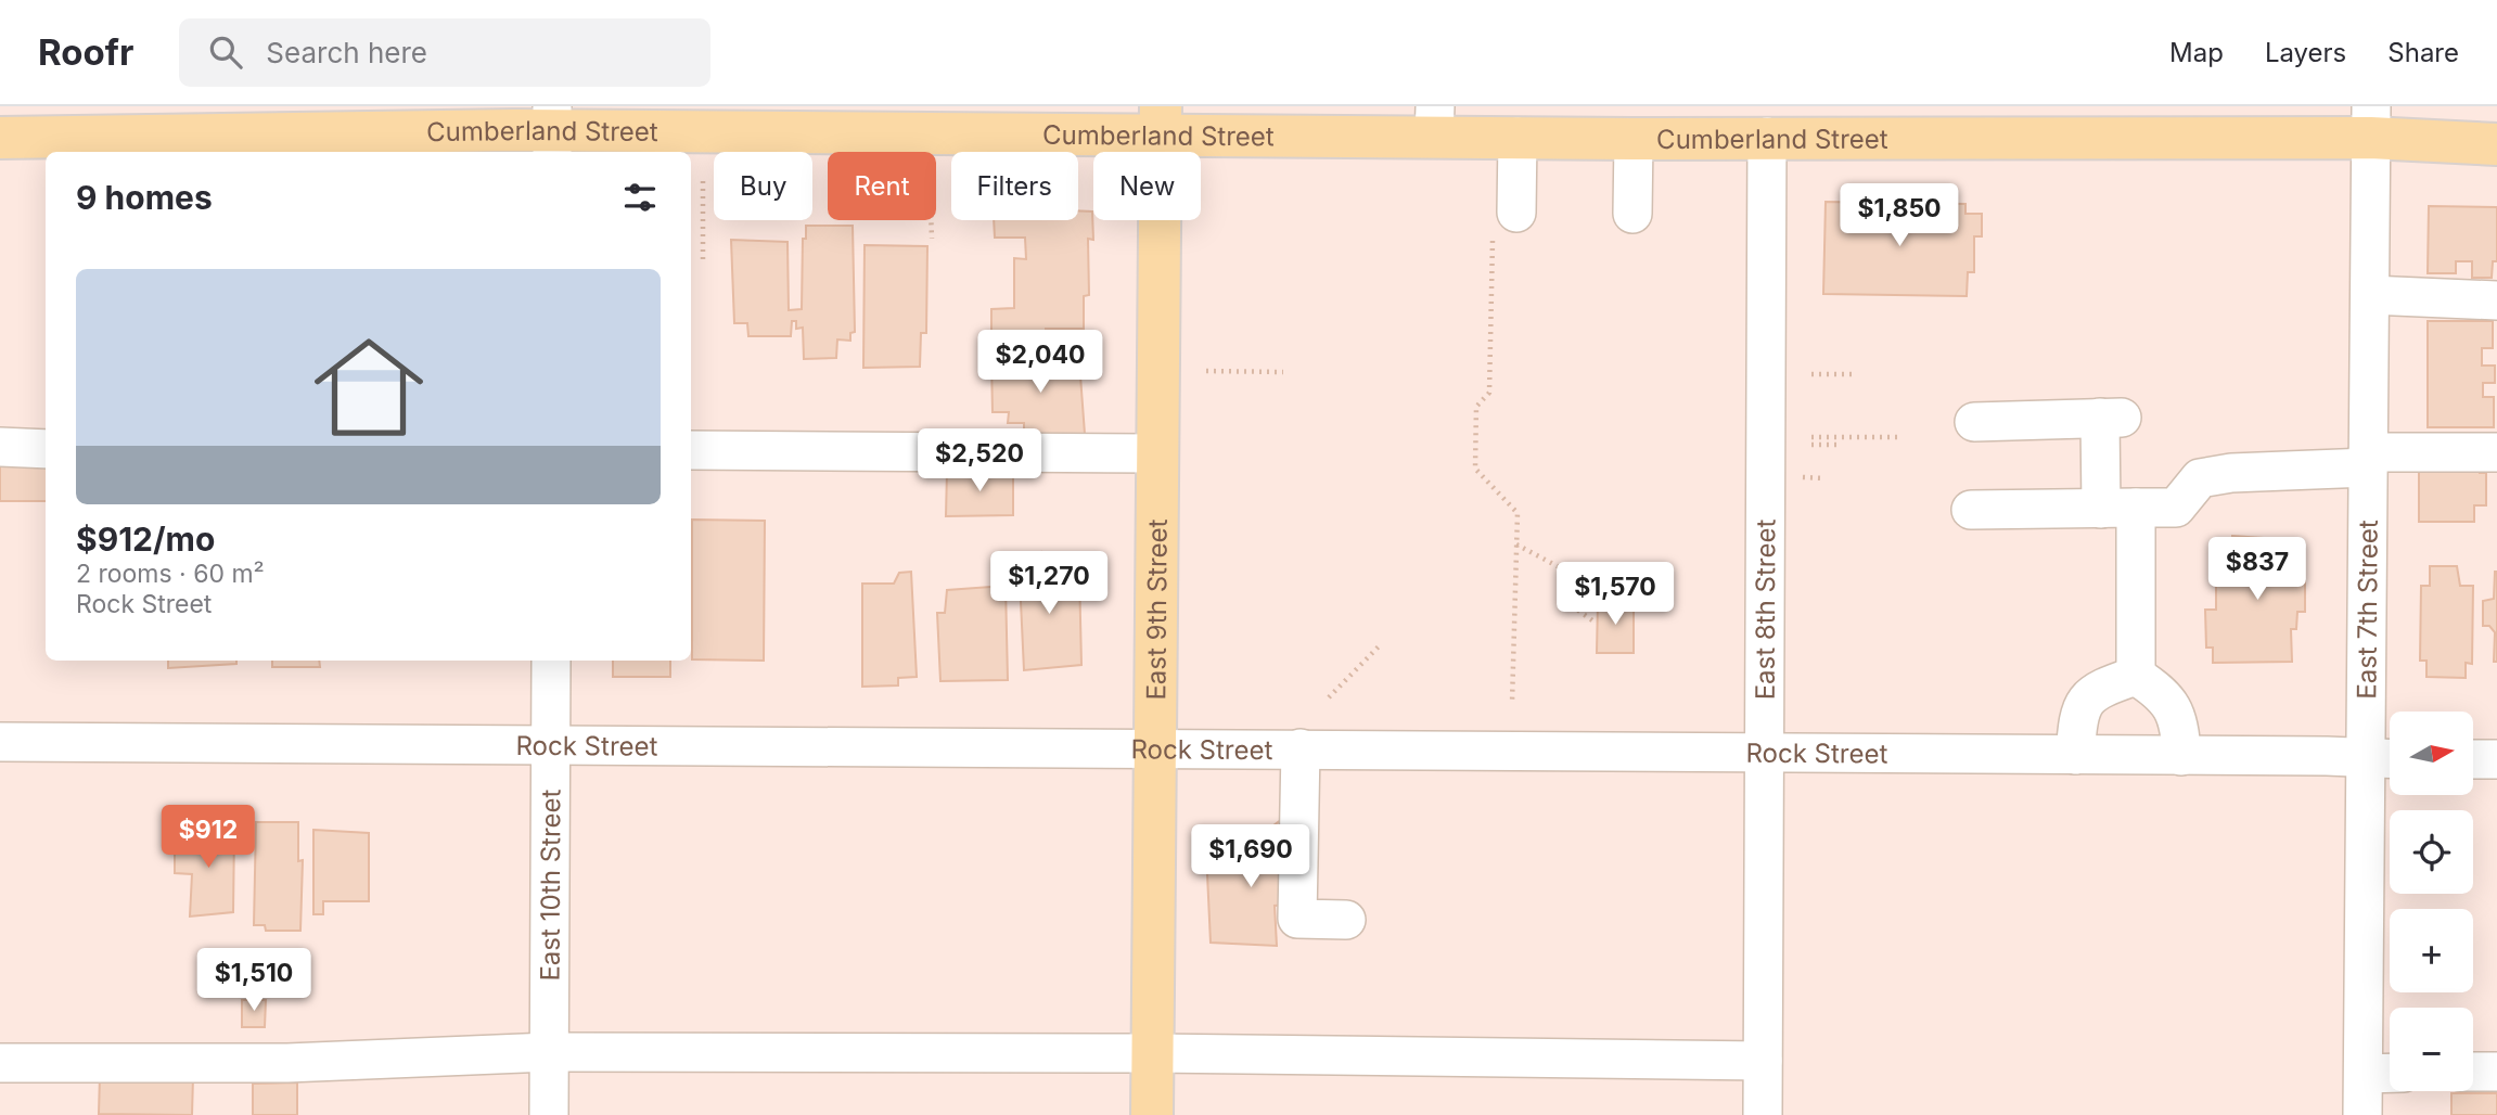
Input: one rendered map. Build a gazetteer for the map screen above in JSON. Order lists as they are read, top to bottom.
{
  "streets": {
    "main road": ["Cumberland Street", "East 9th Street"],
    "street": [
      "East 8th Street",
      "East 7th Street",
      "Rock Street",
      "East 10th Street"
    ]
  },
  "crossings": [
    ["Cumberland Street", "East 9th Street"],
    ["Cumberland Street", "East 8th Street"],
    ["Cumberland Street", "East 7th Street"],
    ["East 9th Street", "Rock Street"],
    ["East 8th Street", "Rock Street"],
    ["East 7th Street", "Rock Street"],
    ["Rock Street", "East 10th Street"]
  ],
  "north": "right",
  "page": {
    "header": "Roofr",
    "search": "Search here",
    "nav": ["Map", "Layers", "Share"],
    "chip": [
      "Buy",
      "Rent",
      "Filters",
      "New"
    ],
    "heading": "9 homes",
    "price": [
      "$1,850",
      "$2,040",
      "$2,520",
      "$837",
      "$1,270",
      "$1,570",
      "$912",
      "$1,690",
      "$1,510"
    ],
    "list": [
      {
        "name": "$912/mo",
        "note": "2 rooms · 60 m² · Rock Street"
      }
    ],
    "map_buttons": ["+", "−"]
  }
}
